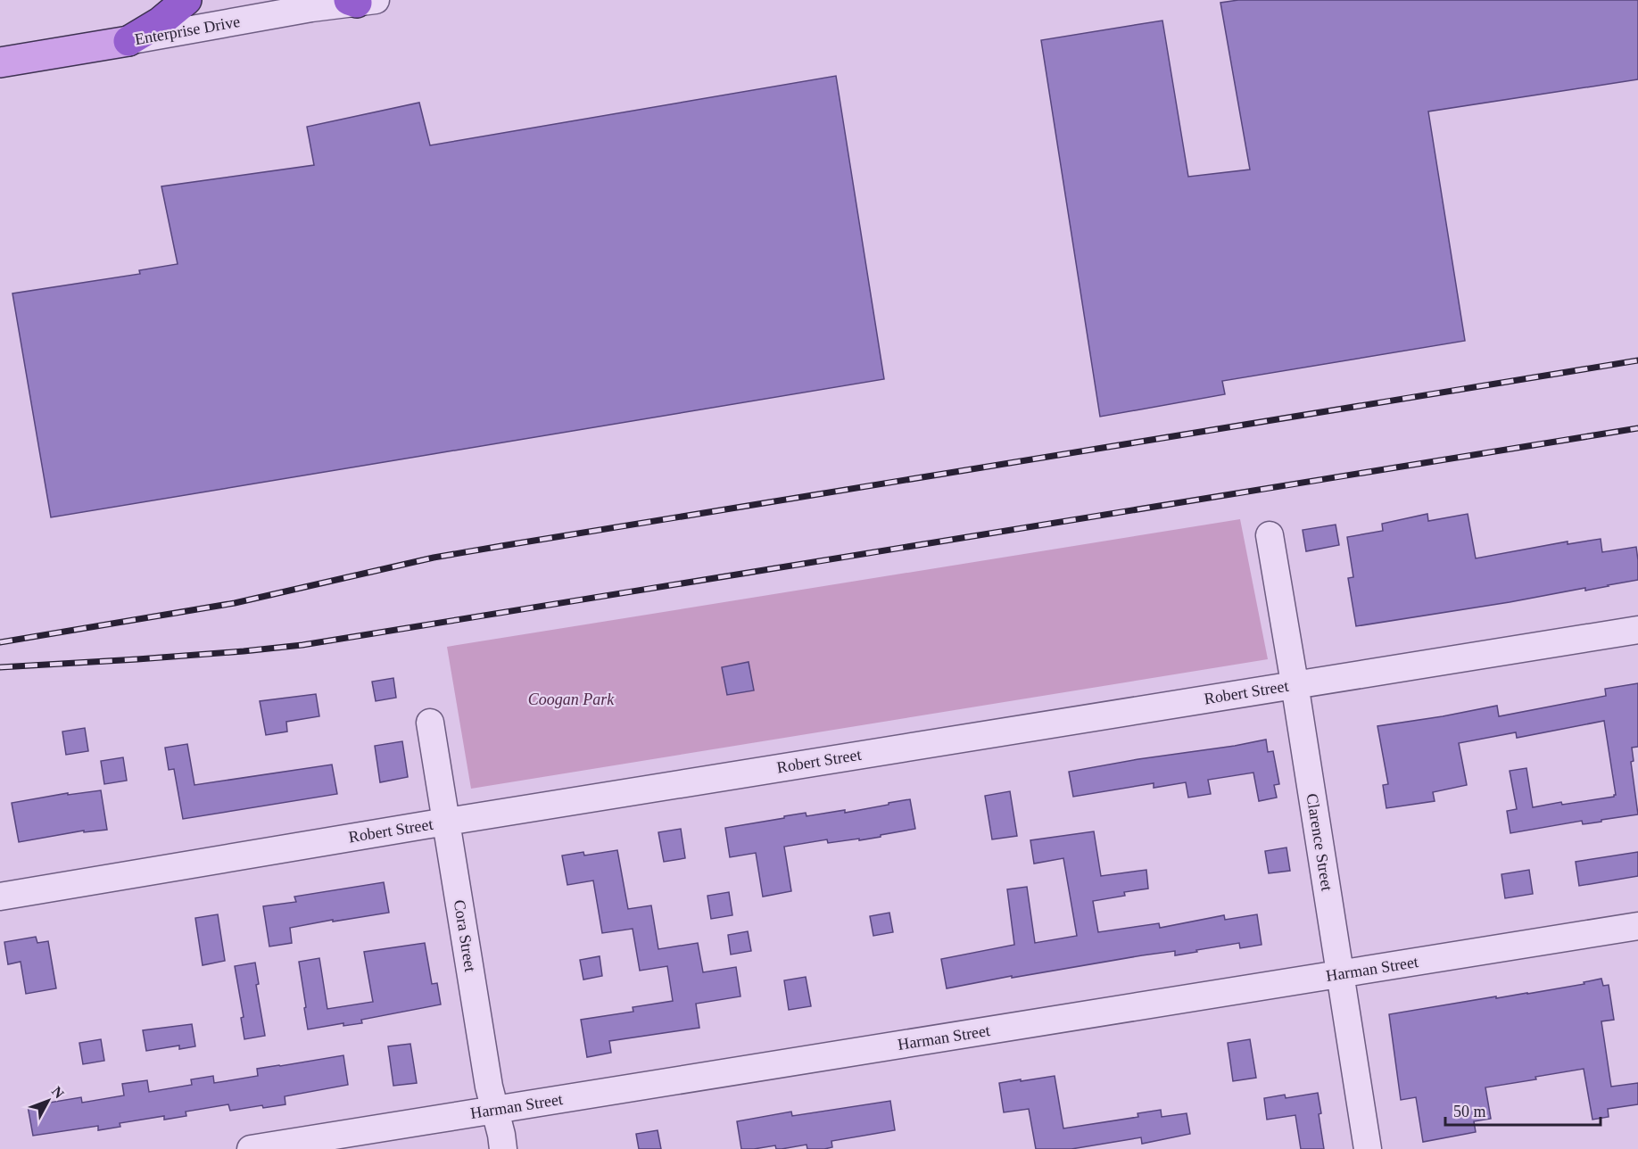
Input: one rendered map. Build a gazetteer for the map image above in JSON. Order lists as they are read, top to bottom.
{
  "streets": {
    "main road": ["Enterprise Drive"],
    "street": [
      "Robert Street",
      "Clarence Street",
      "Cora Street",
      "Harman Street"
    ]
  },
  "crossings": [
    ["Robert Street", "Clarence Street"],
    ["Robert Street", "Cora Street"],
    ["Clarence Street", "Harman Street"],
    ["Cora Street", "Harman Street"]
  ],
  "parks": ["Coogan Park"],
  "scale_bar": "50 m",
  "north": "top right"
}
